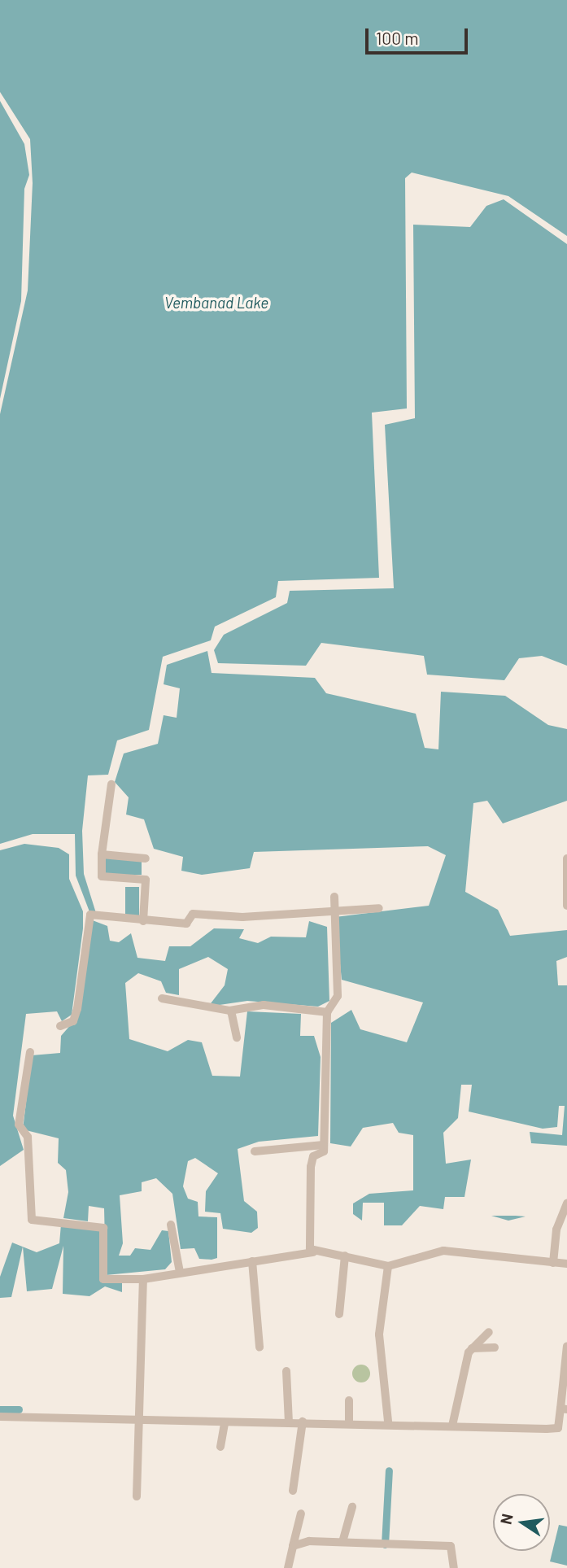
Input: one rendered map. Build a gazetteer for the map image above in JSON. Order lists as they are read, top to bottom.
{
  "water": ["Vembanad Lake"],
  "scale_bar": "100 m",
  "north": "left"
}
